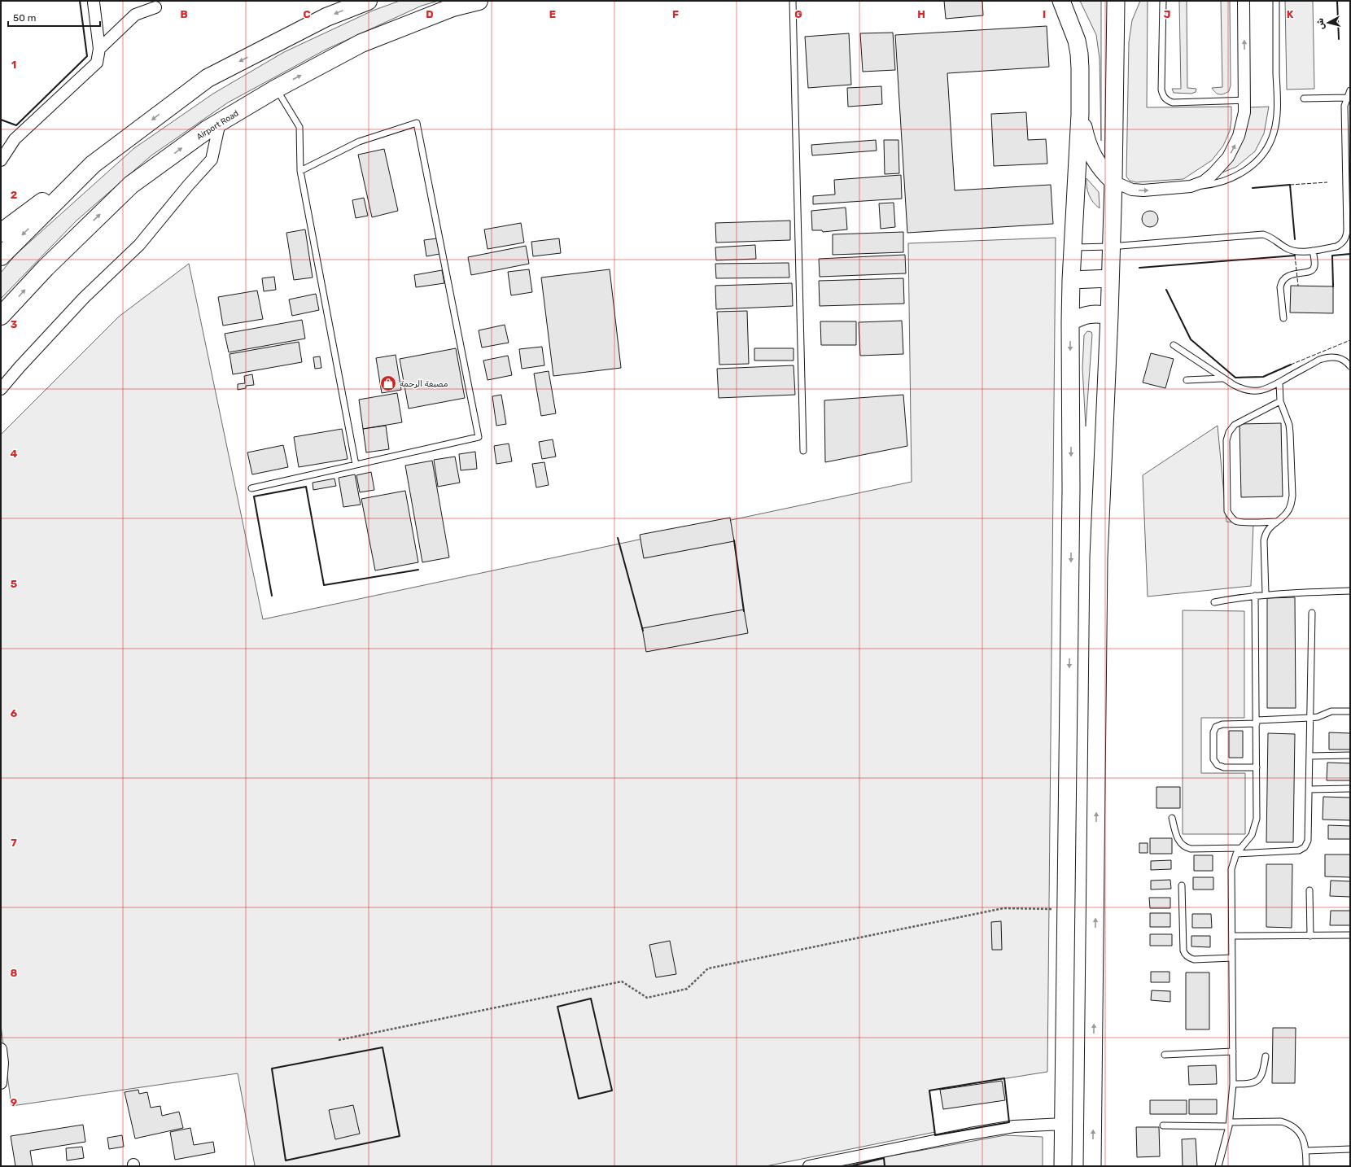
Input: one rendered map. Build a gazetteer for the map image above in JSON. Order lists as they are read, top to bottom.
{
  "streets": {
    "highway": ["Airport Road"]
  },
  "places": {
    "shop": ["مصبغة الرحمة"]
  },
  "scale_bar": "50 m",
  "north": "left",
  "grid": {
    "columns": [
      "B",
      "C",
      "D",
      "E",
      "F",
      "G",
      "H",
      "I",
      "J",
      "K"
    ],
    "rows": [
      "1",
      "2",
      "3",
      "4",
      "5",
      "6",
      "7",
      "8",
      "9"
    ]
  }
}
